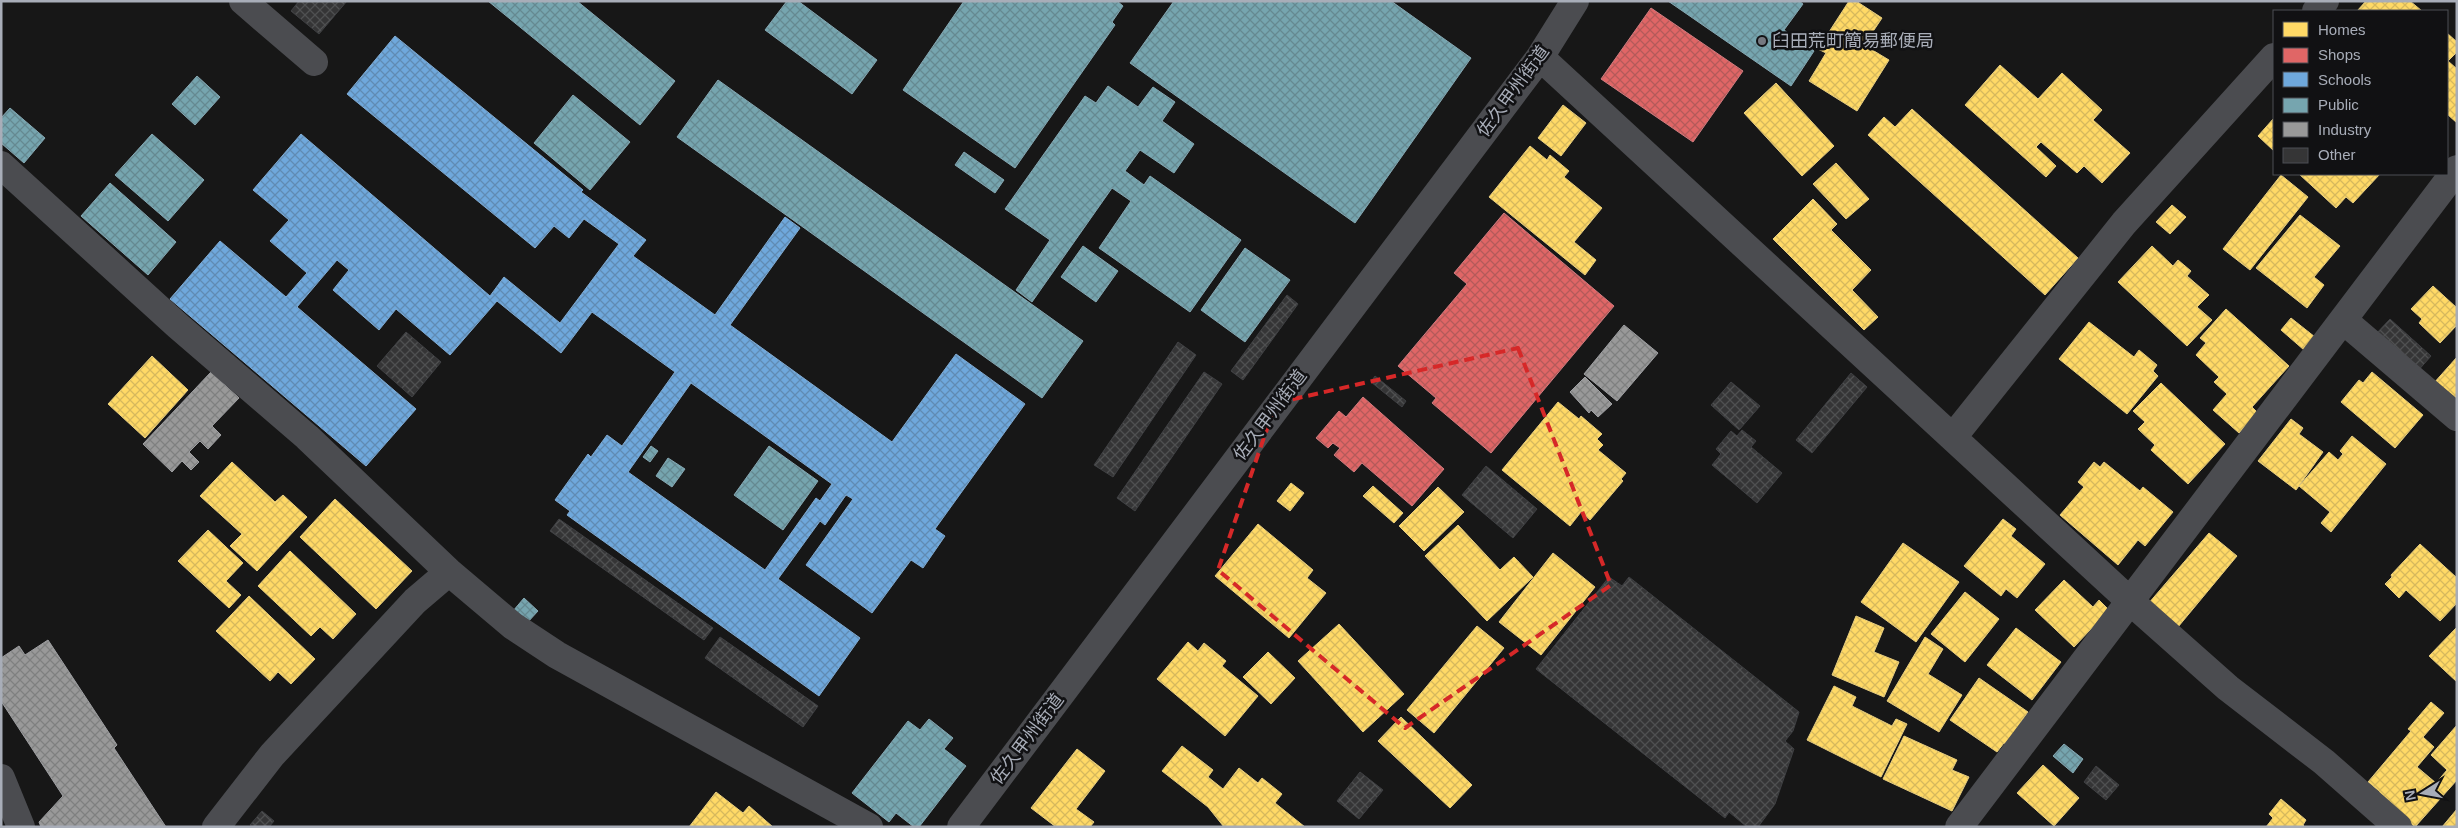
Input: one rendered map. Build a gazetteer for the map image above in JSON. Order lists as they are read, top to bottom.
{
  "streets": {
    "street": ["佐久甲州街道"]
  },
  "places": ["臼田荒町簡易郵便局"],
  "legend": [
    "Homes",
    "Shops",
    "Schools",
    "Public",
    "Industry",
    "Other"
  ],
  "north": "left"
}
